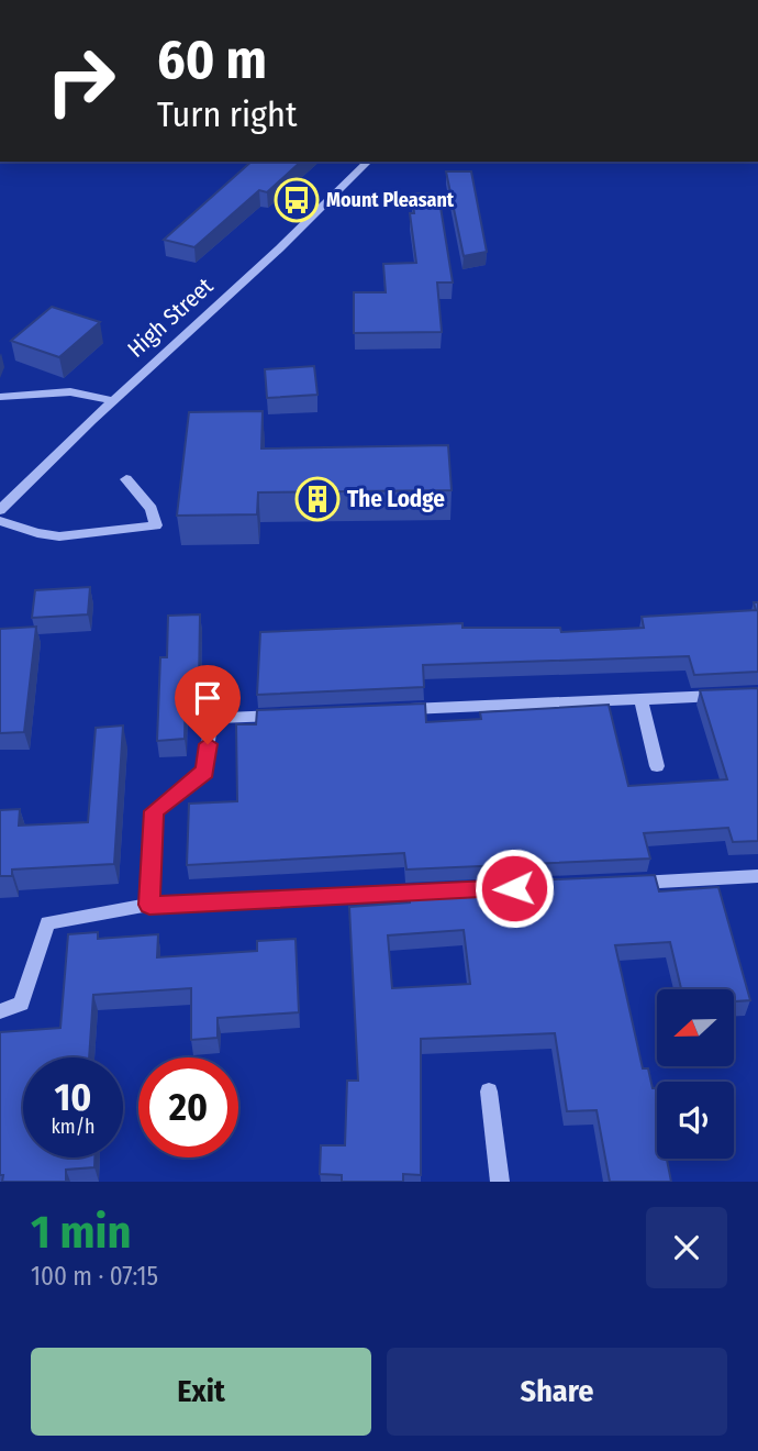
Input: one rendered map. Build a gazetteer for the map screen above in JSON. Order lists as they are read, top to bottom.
{
  "streets": {
    "street": ["High Street"]
  },
  "places": {
    "bus stop": ["Mount Pleasant"],
    "building": ["The Lodge"]
  },
  "north": "left",
  "page": {
    "turn": ["60 m", "Turn right"],
    "speed": "10 km/h",
    "limit": "20",
    "heading": ["1 min", "100 m · 07:15"],
    "buttons": ["Exit", "Share"]
  }
}
